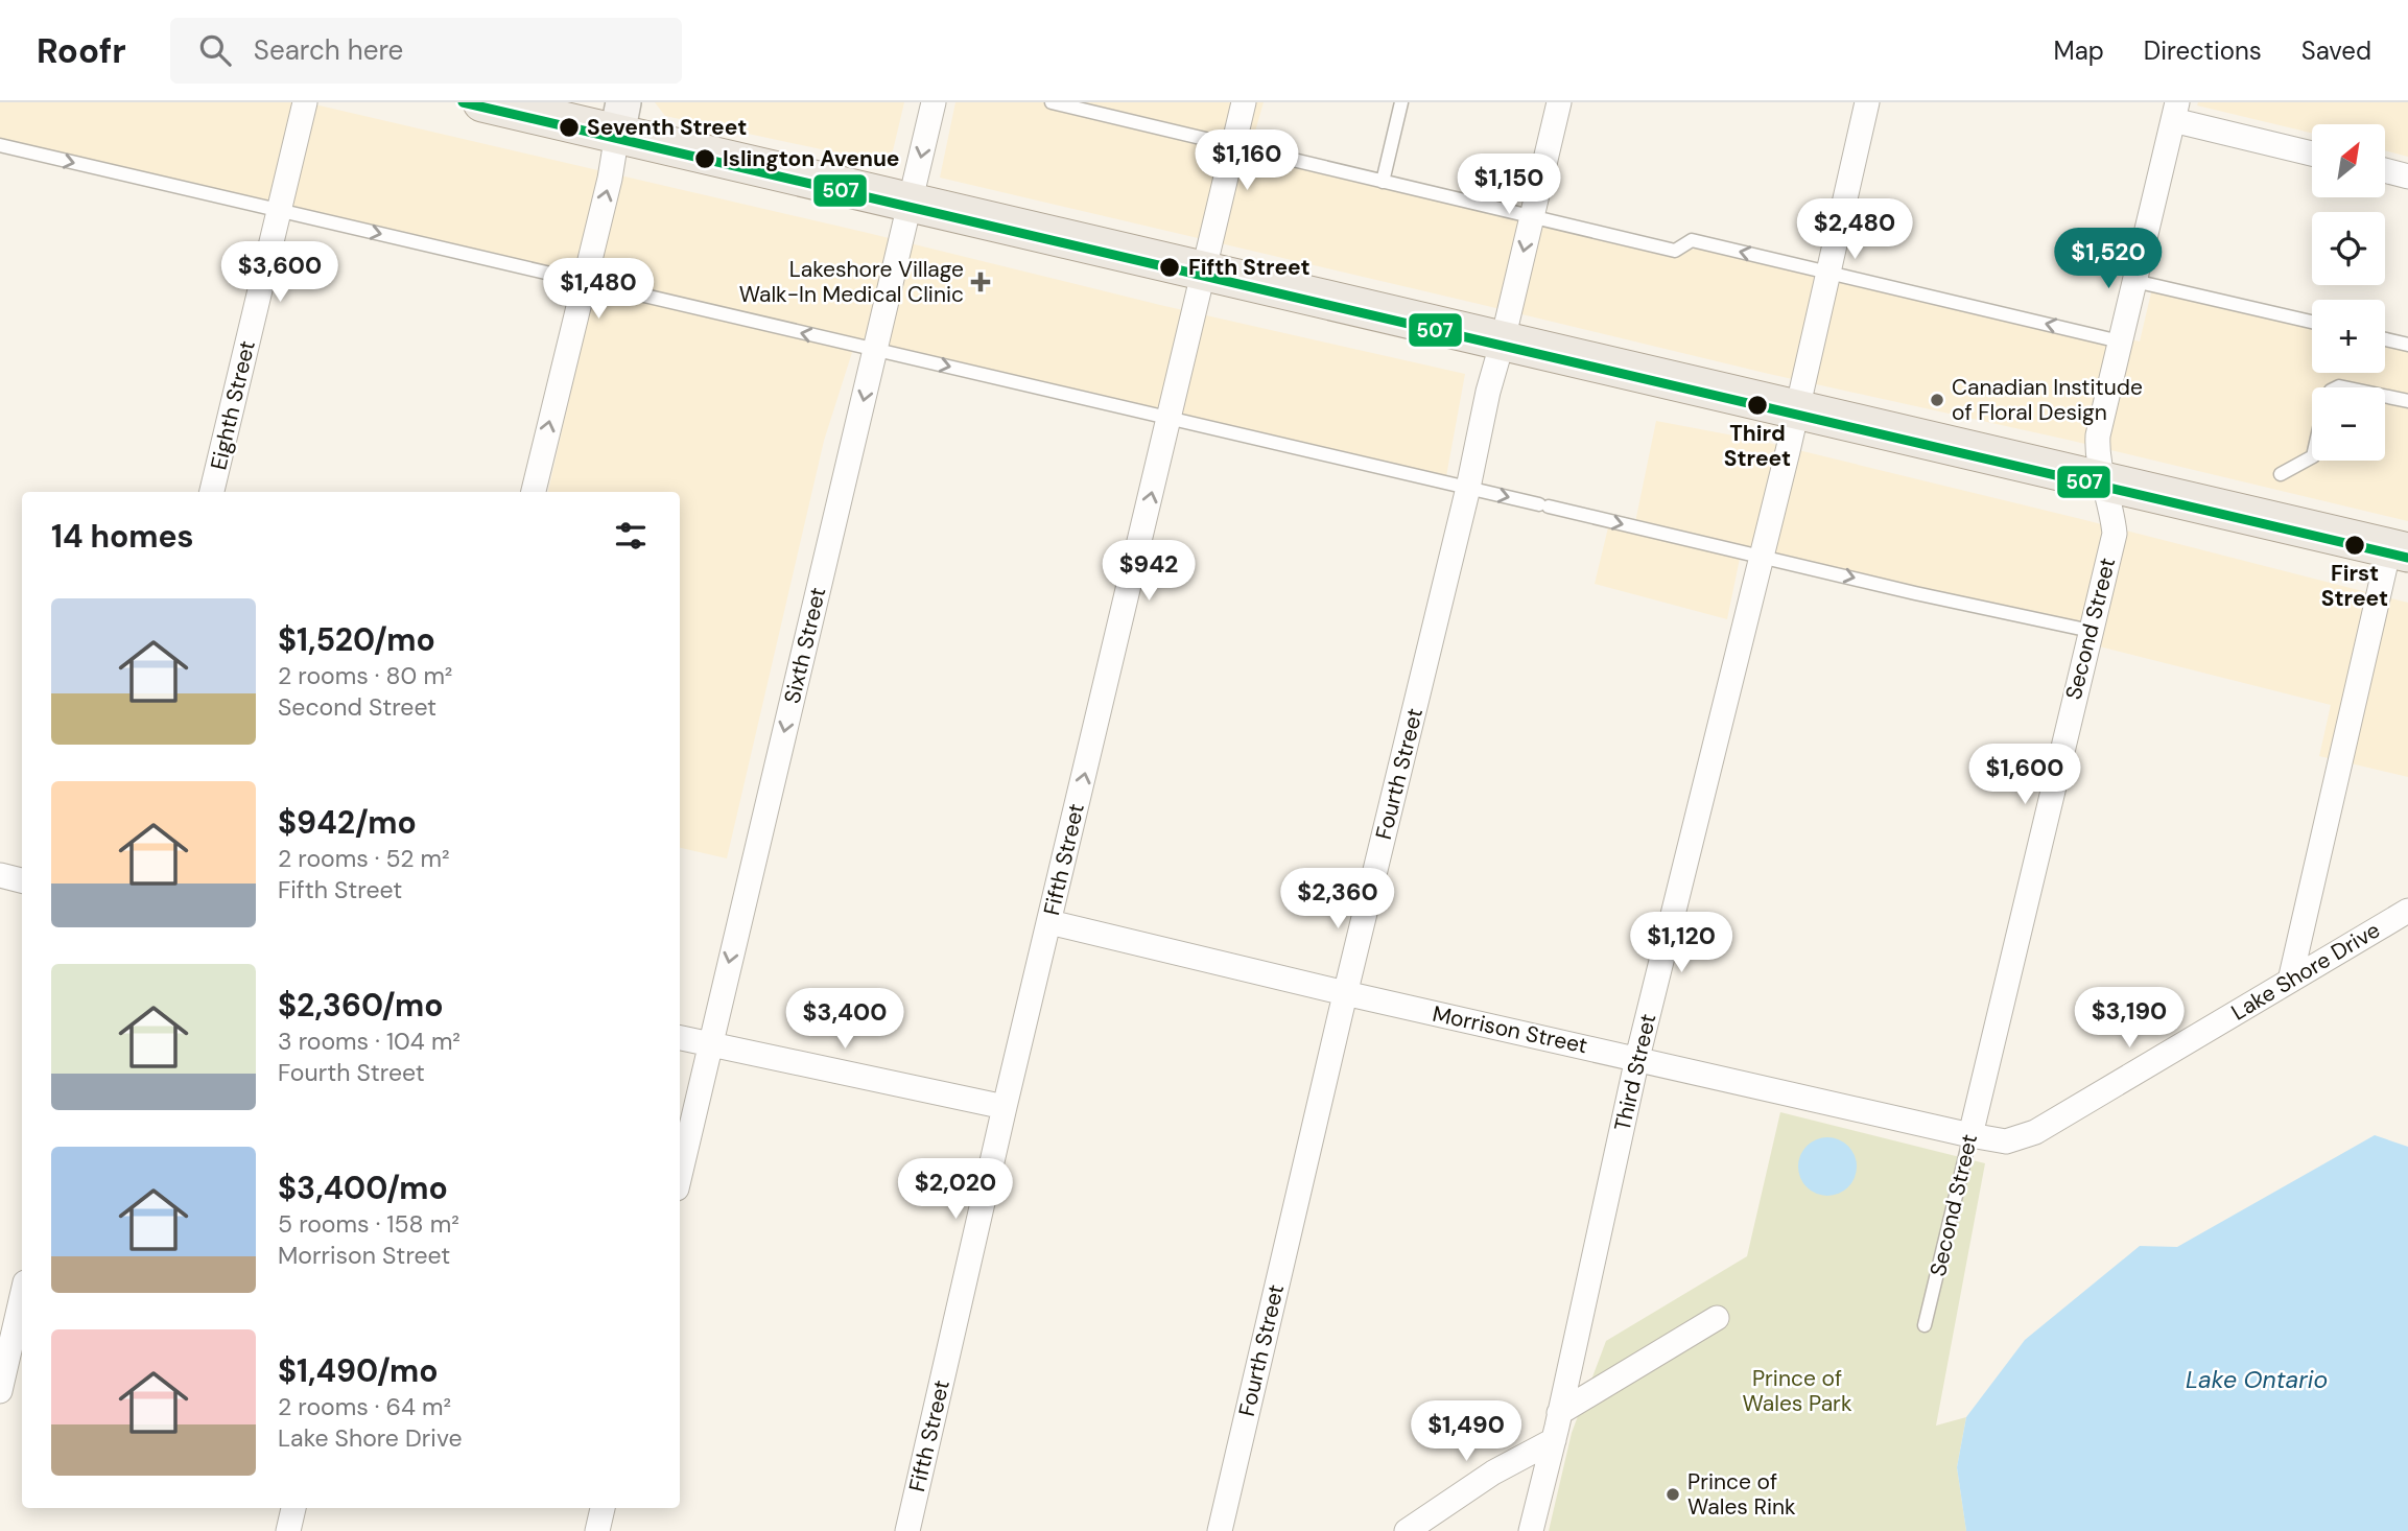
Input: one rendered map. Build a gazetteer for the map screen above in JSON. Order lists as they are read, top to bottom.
{
  "streets": {
    "street": [
      "Eighth Street",
      "Second Street",
      "Sixth Street",
      "Fourth Street",
      "Fifth Street",
      "Lake Shore Drive",
      "Morrison Street",
      "Third Street"
    ]
  },
  "crossings": [
    ["Second Street", "Lake Shore Drive"],
    ["Second Street", "Morrison Street"],
    ["Fourth Street", "Morrison Street"],
    ["Fifth Street", "Morrison Street"],
    ["Lake Shore Drive", "Morrison Street"],
    ["Morrison Street", "Third Street"]
  ],
  "one_way": ["Sixth Street", "Fifth Street"],
  "water": ["Lake Ontario"],
  "parks": ["Prince of Wales Park"],
  "places": {
    "other": [
      "Seventh Street",
      "Islington Avenue",
      "Fifth Street",
      "Canadian Institude of Floral Design",
      "Third Street",
      "First Street",
      "Prince of Wales Rink"
    ],
    "health": ["Lakeshore Village Walk-In Medical Clinic"]
  },
  "lines": ["transit line 507"],
  "north": "top right",
  "page": {
    "header": "Roofr",
    "search": "Search here",
    "nav": ["Map", "Directions", "Saved"],
    "map_buttons": ["+", "−"],
    "price": [
      "$1,160",
      "$1,150",
      "$2,480",
      "$1,520",
      "$3,600",
      "$1,480",
      "$942",
      "$1,600",
      "$2,360",
      "$1,120",
      "$3,190",
      "$3,400",
      "$2,020",
      "$1,490"
    ],
    "heading": "14 homes",
    "list": [
      {
        "name": "$1,520/mo",
        "note": "2 rooms · 80 m² · Second Street"
      },
      {
        "name": "$942/mo",
        "note": "2 rooms · 52 m² · Fifth Street"
      },
      {
        "name": "$2,360/mo",
        "note": "3 rooms · 104 m² · Fourth Street"
      },
      {
        "name": "$3,400/mo",
        "note": "5 rooms · 158 m² · Morrison Street"
      },
      {
        "name": "$1,490/mo",
        "note": "2 rooms · 64 m² · Lake Shore Drive"
      }
    ]
  }
}
